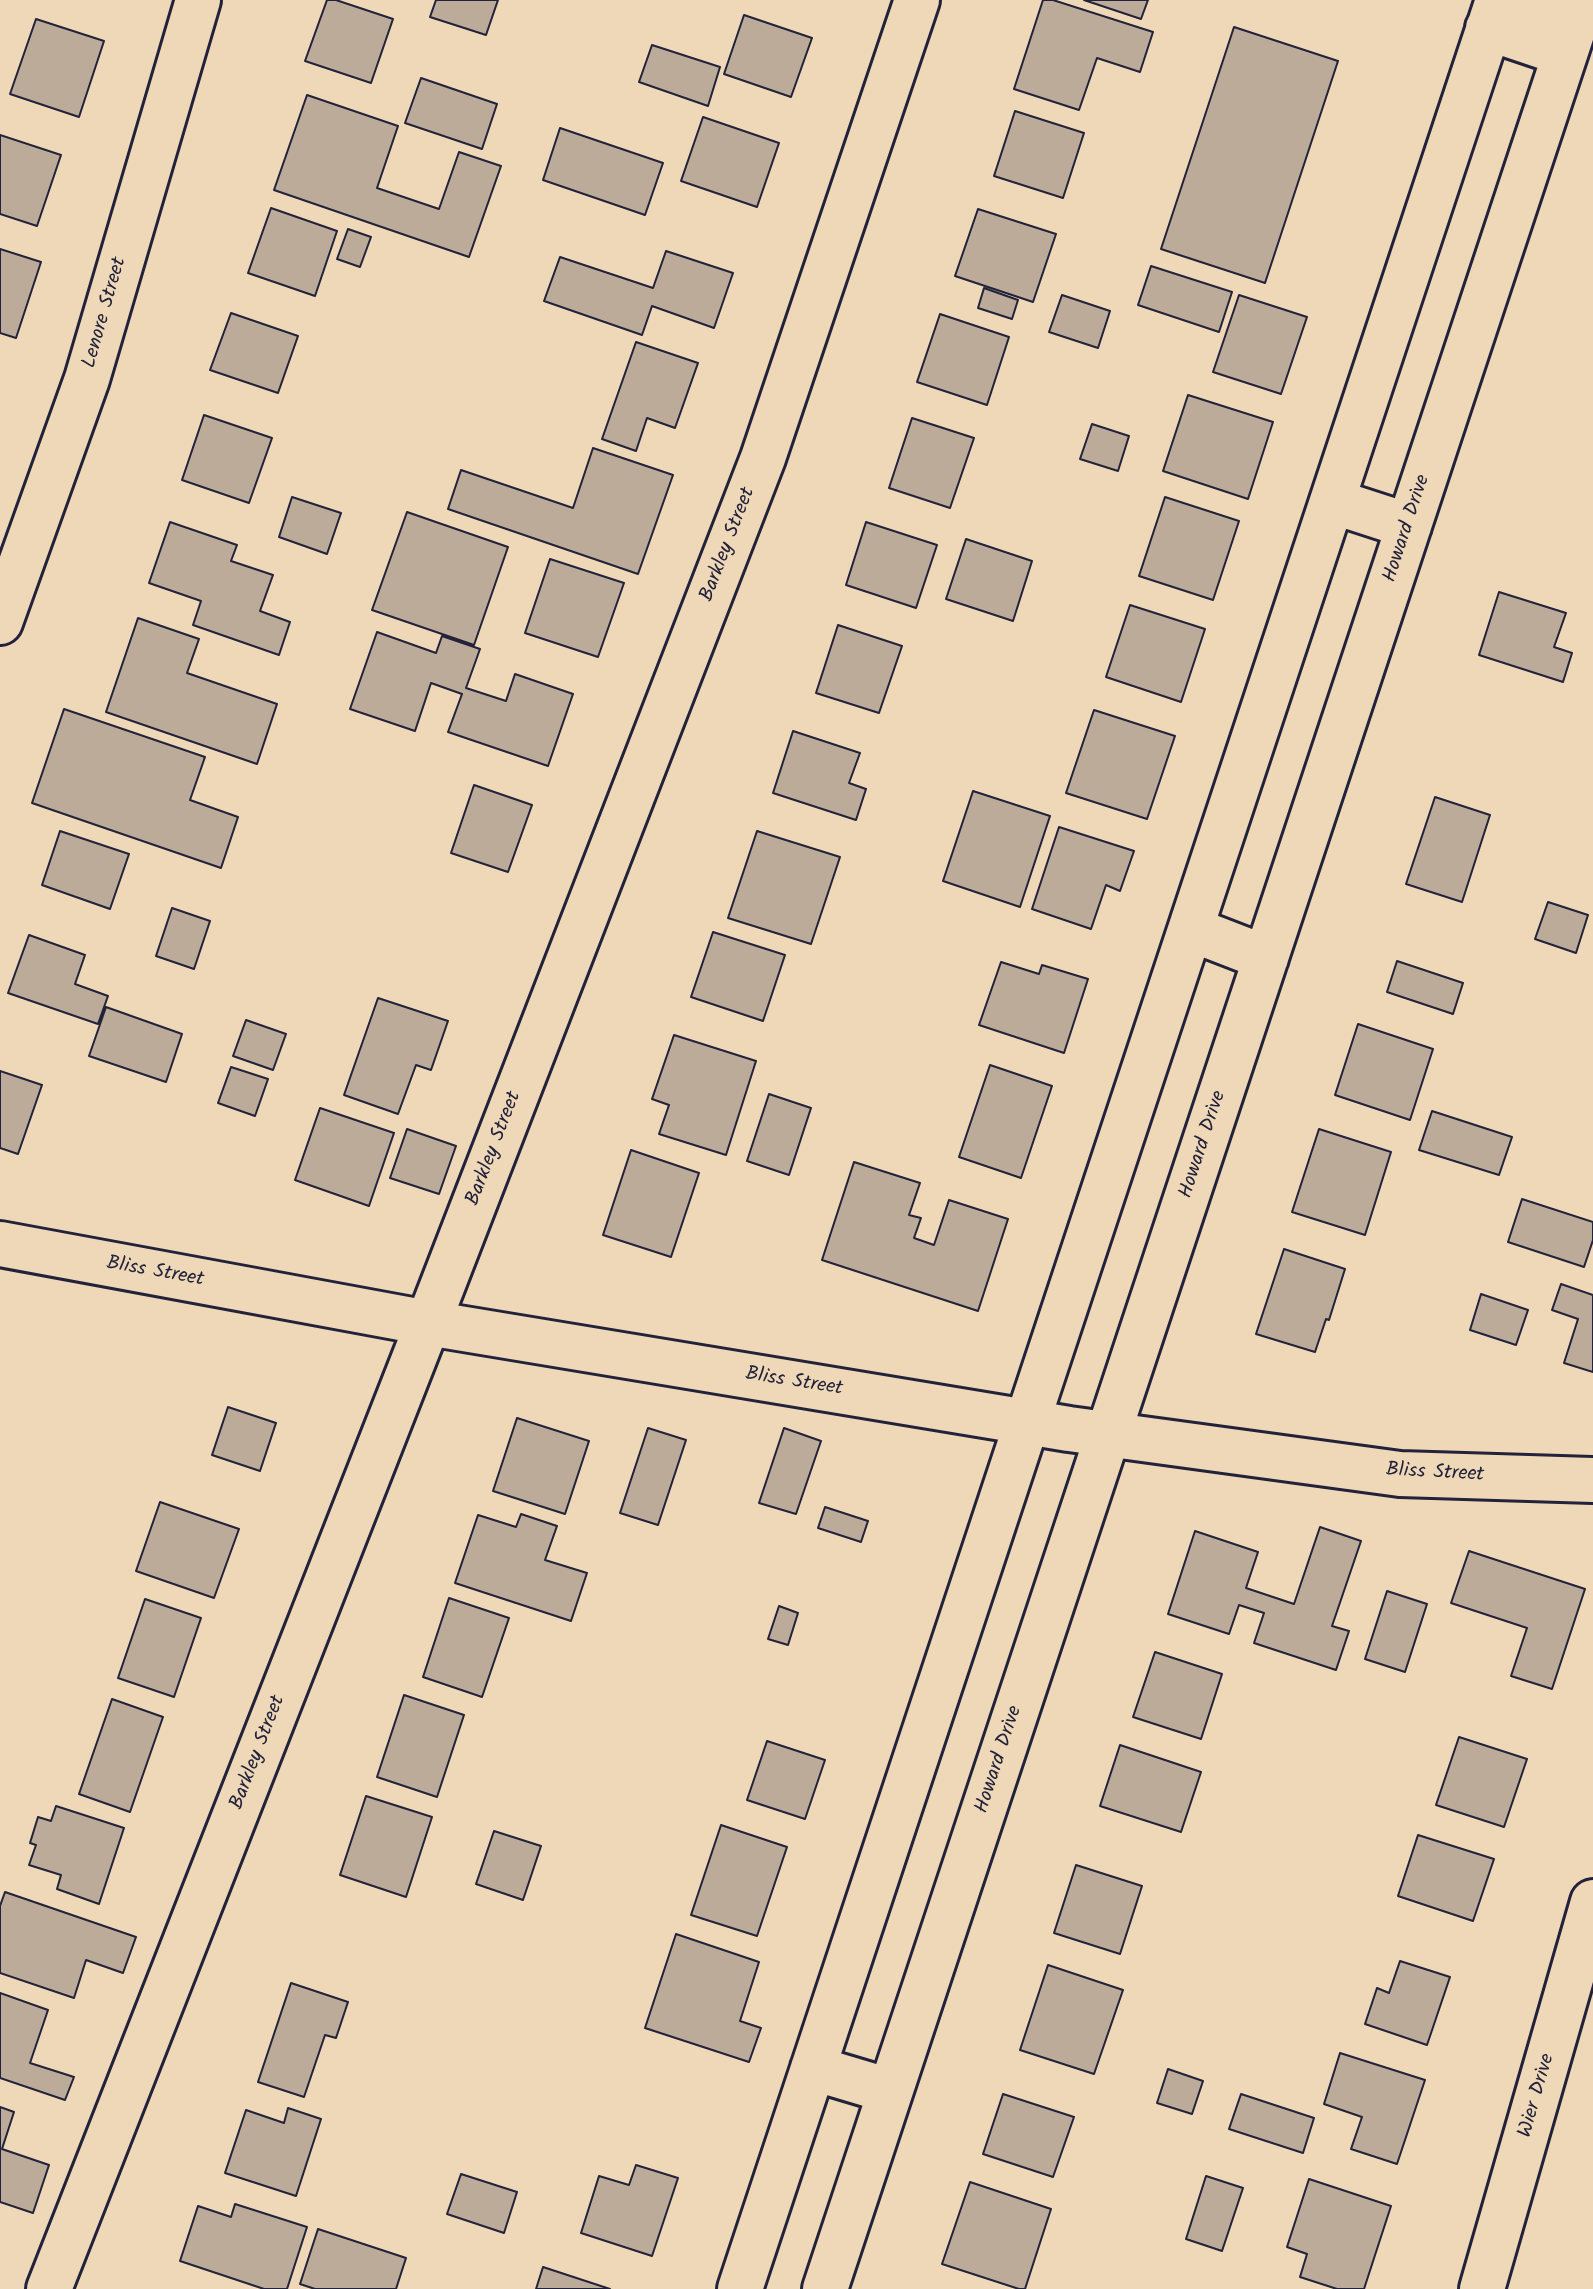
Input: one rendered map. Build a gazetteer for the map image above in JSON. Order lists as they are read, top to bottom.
{
  "streets": {
    "street": [
      "Lenore Street",
      "Howard Drive",
      "Barkley Street",
      "Bliss Street",
      "Wier Drive"
    ]
  },
  "crossings": [
    ["Howard Drive", "Bliss Street"],
    ["Barkley Street", "Bliss Street"]
  ]
}
